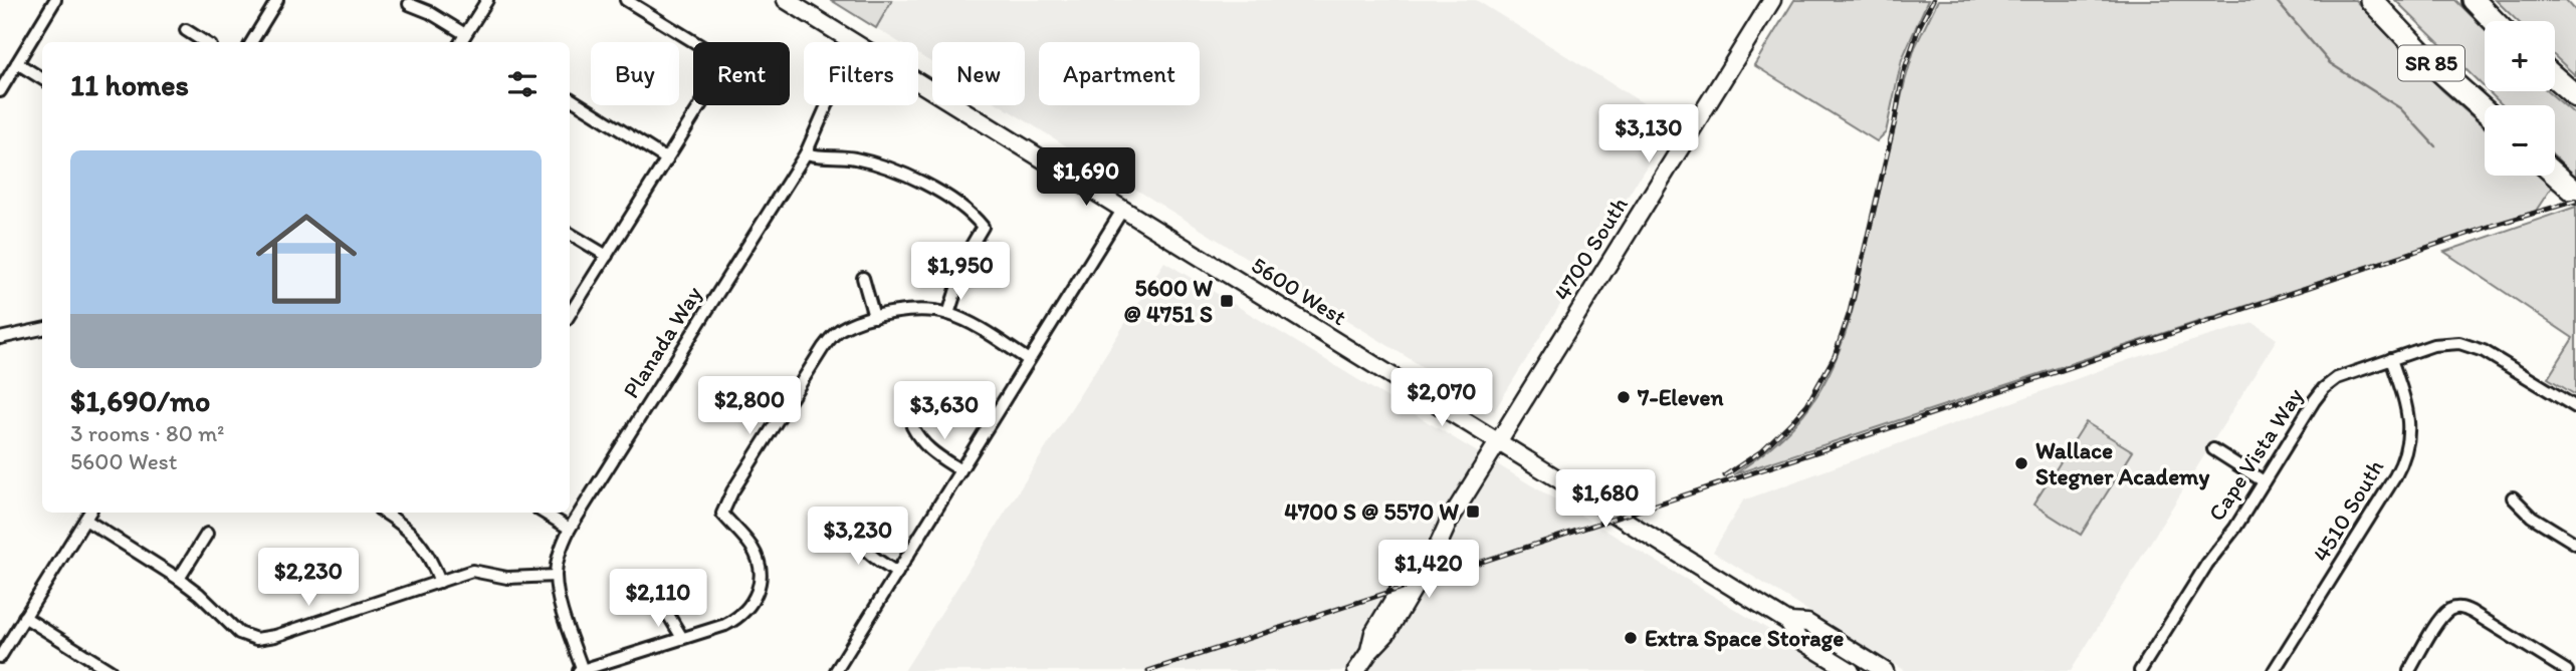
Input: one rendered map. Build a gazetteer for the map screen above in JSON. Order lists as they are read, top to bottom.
{
  "streets": {
    "highway": ["SR 85"],
    "main road": ["4700 South", "5600 West"],
    "street": ["Planada Way", "Cape Vista Way", "4510 South"]
  },
  "crossings": [
    ["4700 South", "5600 West"],
    ["Cape Vista Way", "4510 South"]
  ],
  "places": {
    "transit": ["5600 W @ 4751 S", "4700 S @ 5570 W"],
    "other": ["7-Eleven", "Wallace Stegner Academy", "Extra Space Storage"]
  },
  "page": {
    "map_buttons": ["+", "−"],
    "chip": [
      "Buy",
      "Rent",
      "Filters",
      "New",
      "Apartment"
    ],
    "heading": "11 homes",
    "price": [
      "$3,130",
      "$1,690",
      "$1,950",
      "$2,070",
      "$2,800",
      "$3,630",
      "$1,680",
      "$3,230",
      "$1,420",
      "$2,230",
      "$2,110"
    ],
    "list": [
      {
        "name": "$1,690/mo",
        "note": "3 rooms · 80 m² · 5600 West"
      }
    ]
  }
}
